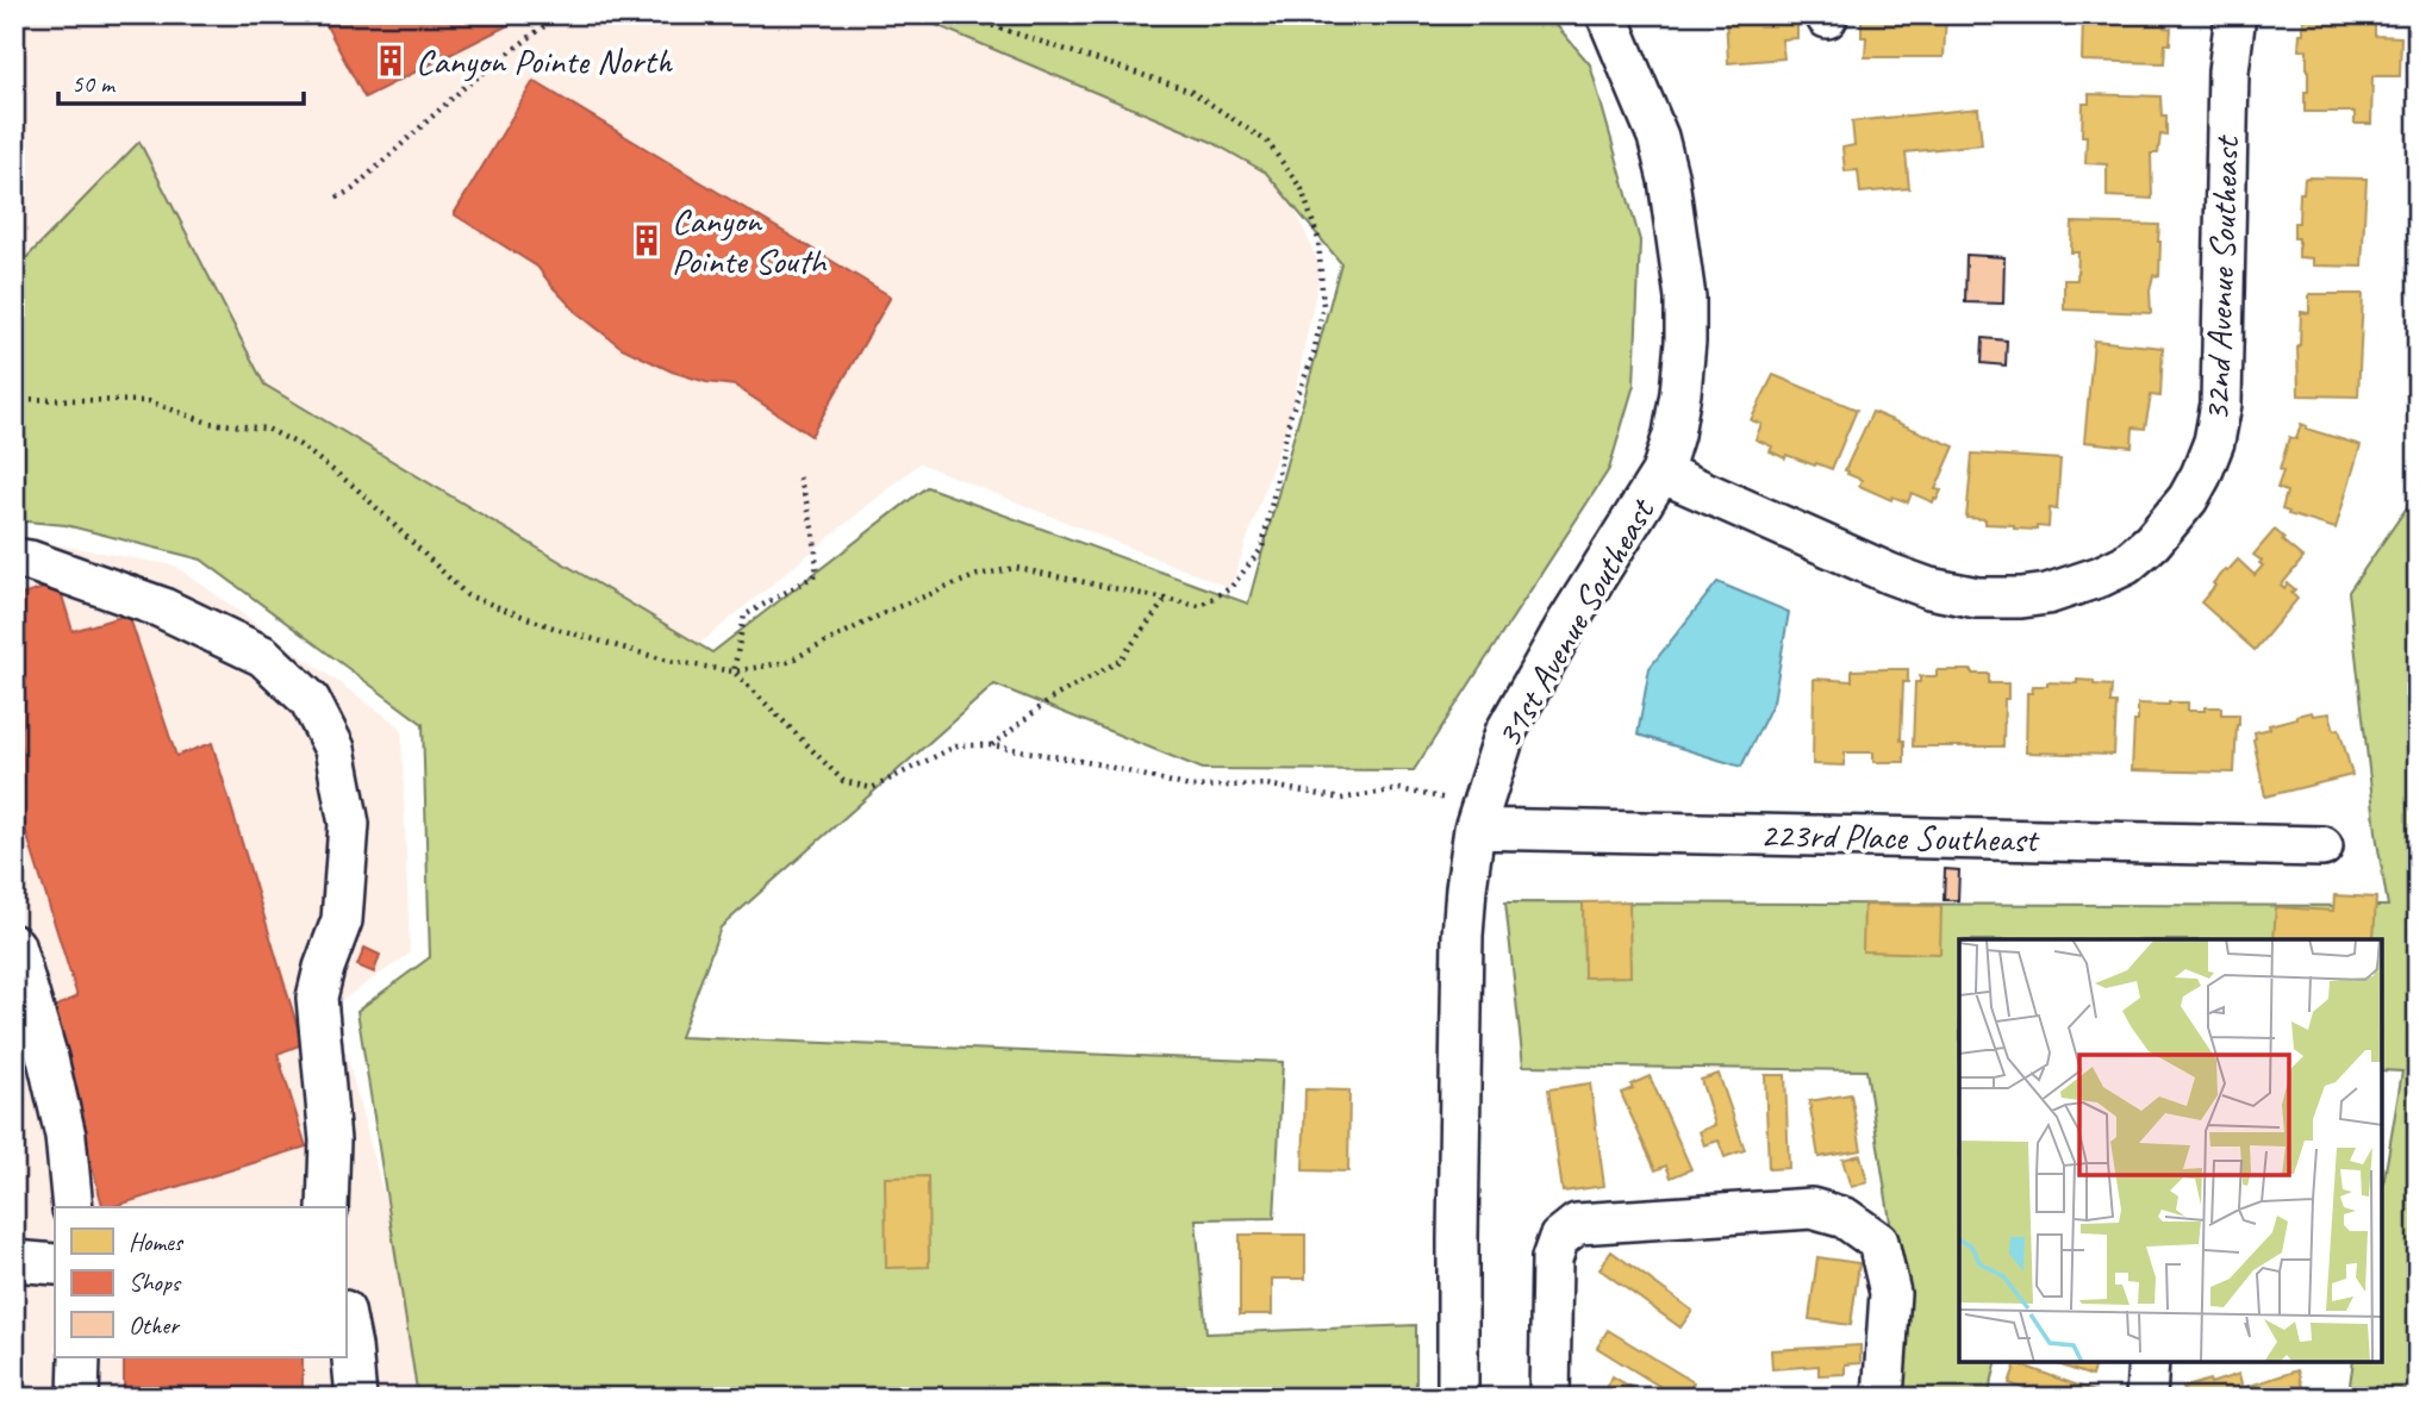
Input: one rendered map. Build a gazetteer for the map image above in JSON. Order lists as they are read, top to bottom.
{
  "streets": {
    "street": ["32nd Avenue Southeast", "31st Avenue Southeast", "223rd Place Southeast"]
  },
  "crossings": [
    ["32nd Avenue Southeast", "31st Avenue Southeast"],
    ["31st Avenue Southeast", "223rd Place Southeast"]
  ],
  "places": {
    "building": ["Canyon Pointe North", "Canyon Pointe South"]
  },
  "legend": ["Homes", "Shops", "Other"],
  "scale_bar": "50 m"
}
